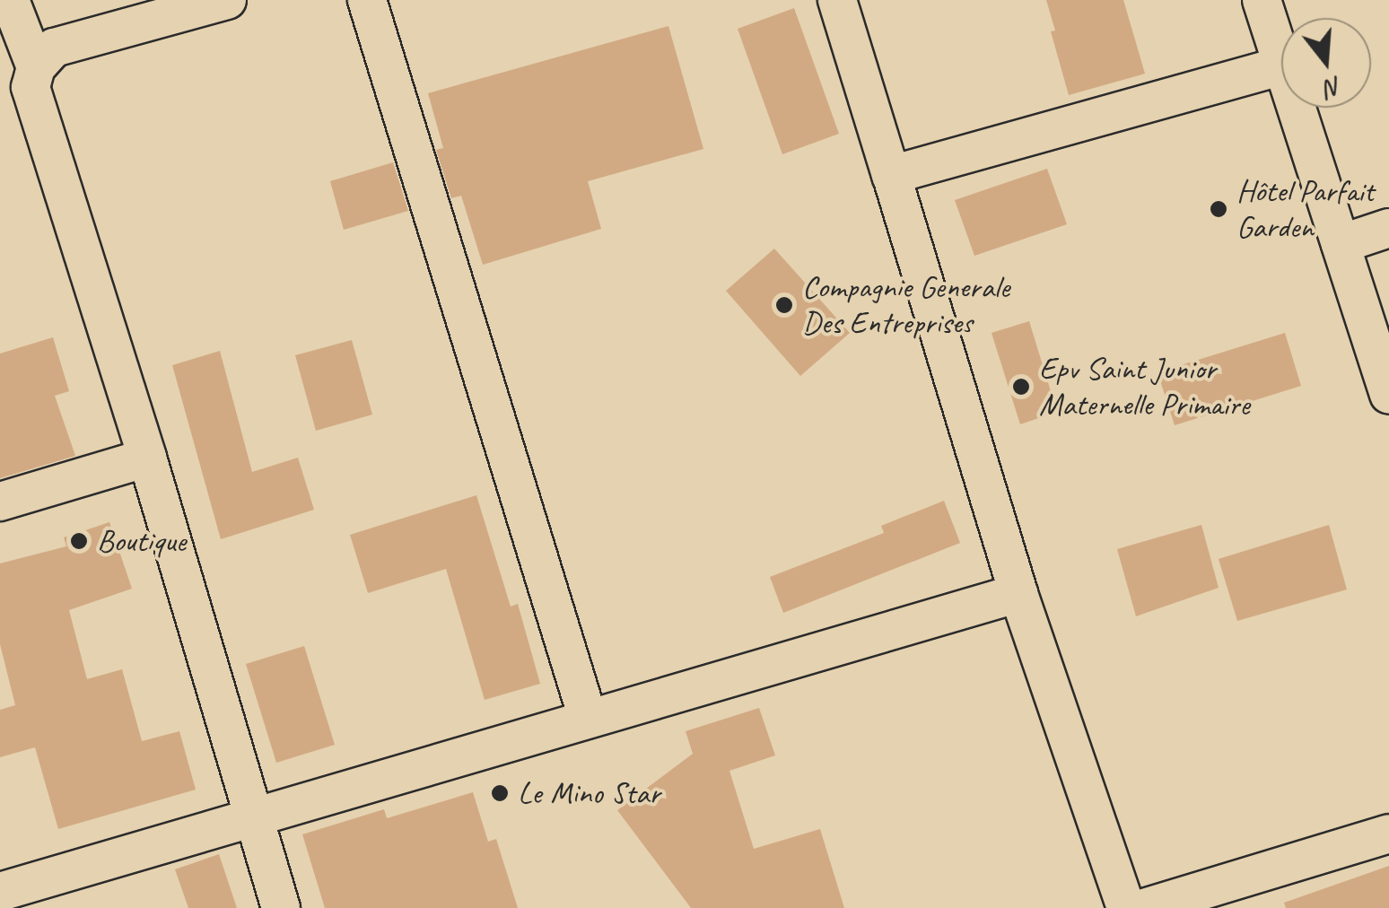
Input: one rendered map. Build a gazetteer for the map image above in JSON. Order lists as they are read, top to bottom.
{
  "places": [
    "Hôtel Parfait Garden",
    "Compagnie Generale Des Entreprises",
    "Epv Saint Junior Maternelle Primaire",
    "Boutique",
    "Le Mino Star"
  ],
  "north": "bottom"
}
